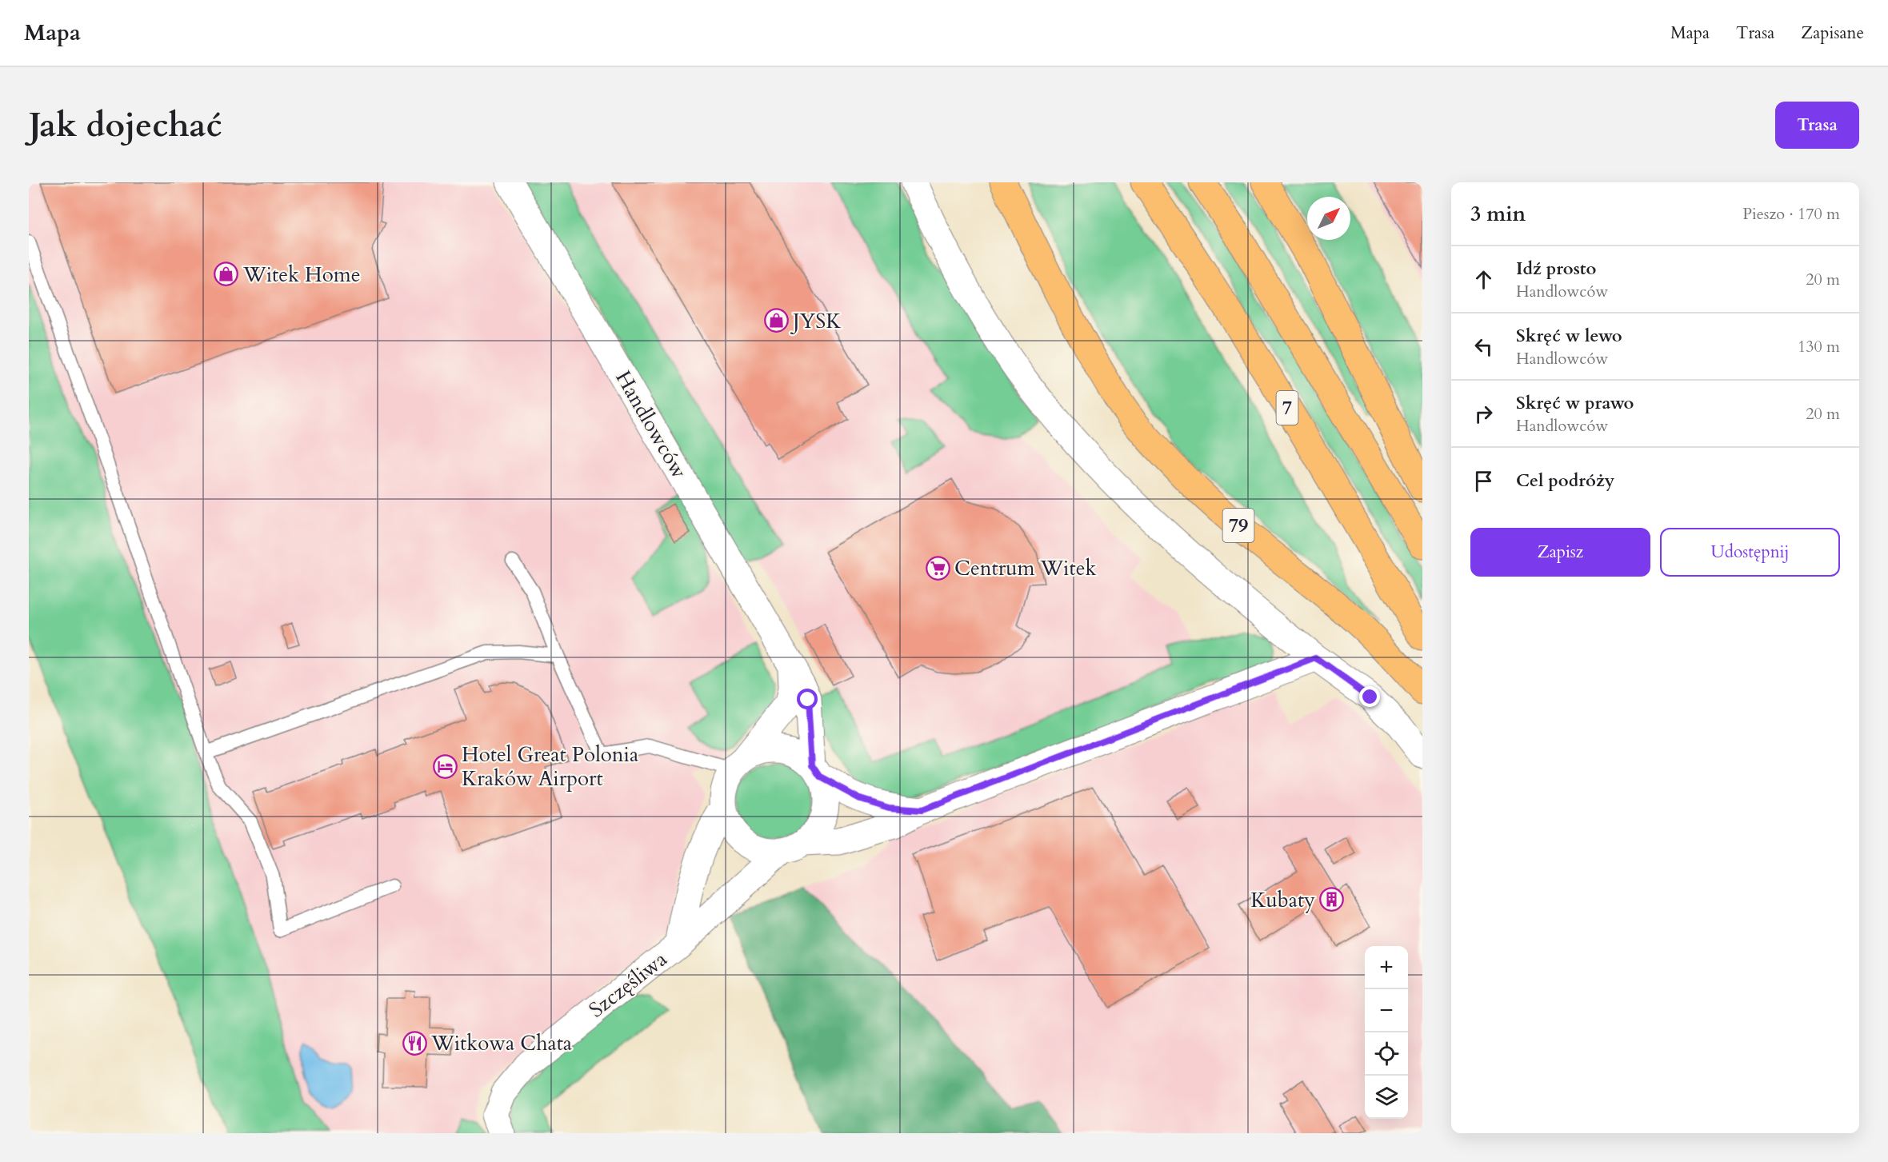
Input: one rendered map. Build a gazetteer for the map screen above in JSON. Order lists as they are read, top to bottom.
{
  "streets": {
    "main road": ["7", "79"],
    "street": ["Handlowców", "Szczęśliwa"]
  },
  "crossings": [
    ["Handlowców", "Szczęśliwa"]
  ],
  "places": {
    "shop": ["Witek Home", "JYSK"],
    "supermarket": ["Centrum Witek"],
    "hotel": ["Hotel Great Polonia Kraków Airport"],
    "building": ["Kubaty"],
    "restaurant": ["Witkowa Chata"]
  },
  "north": "top right",
  "page": {
    "header": "Mapa",
    "nav": ["Mapa", "Trasa", "Zapisane"],
    "buttons": [
      "Trasa",
      ["Zapisz", "Udostępnij"]
    ],
    "title": "Jak dojechać",
    "heading": ["3 min", "Pieszo · 170 m"],
    "list": [
      ["Idź prosto", "Handlowców", "20 m"],
      ["Skręć w lewo", "Handlowców", "130 m"],
      ["Skręć w prawo", "Handlowców", "20 m"],
      "Cel podróży"
    ],
    "map_buttons": ["+", "−"]
  }
}
